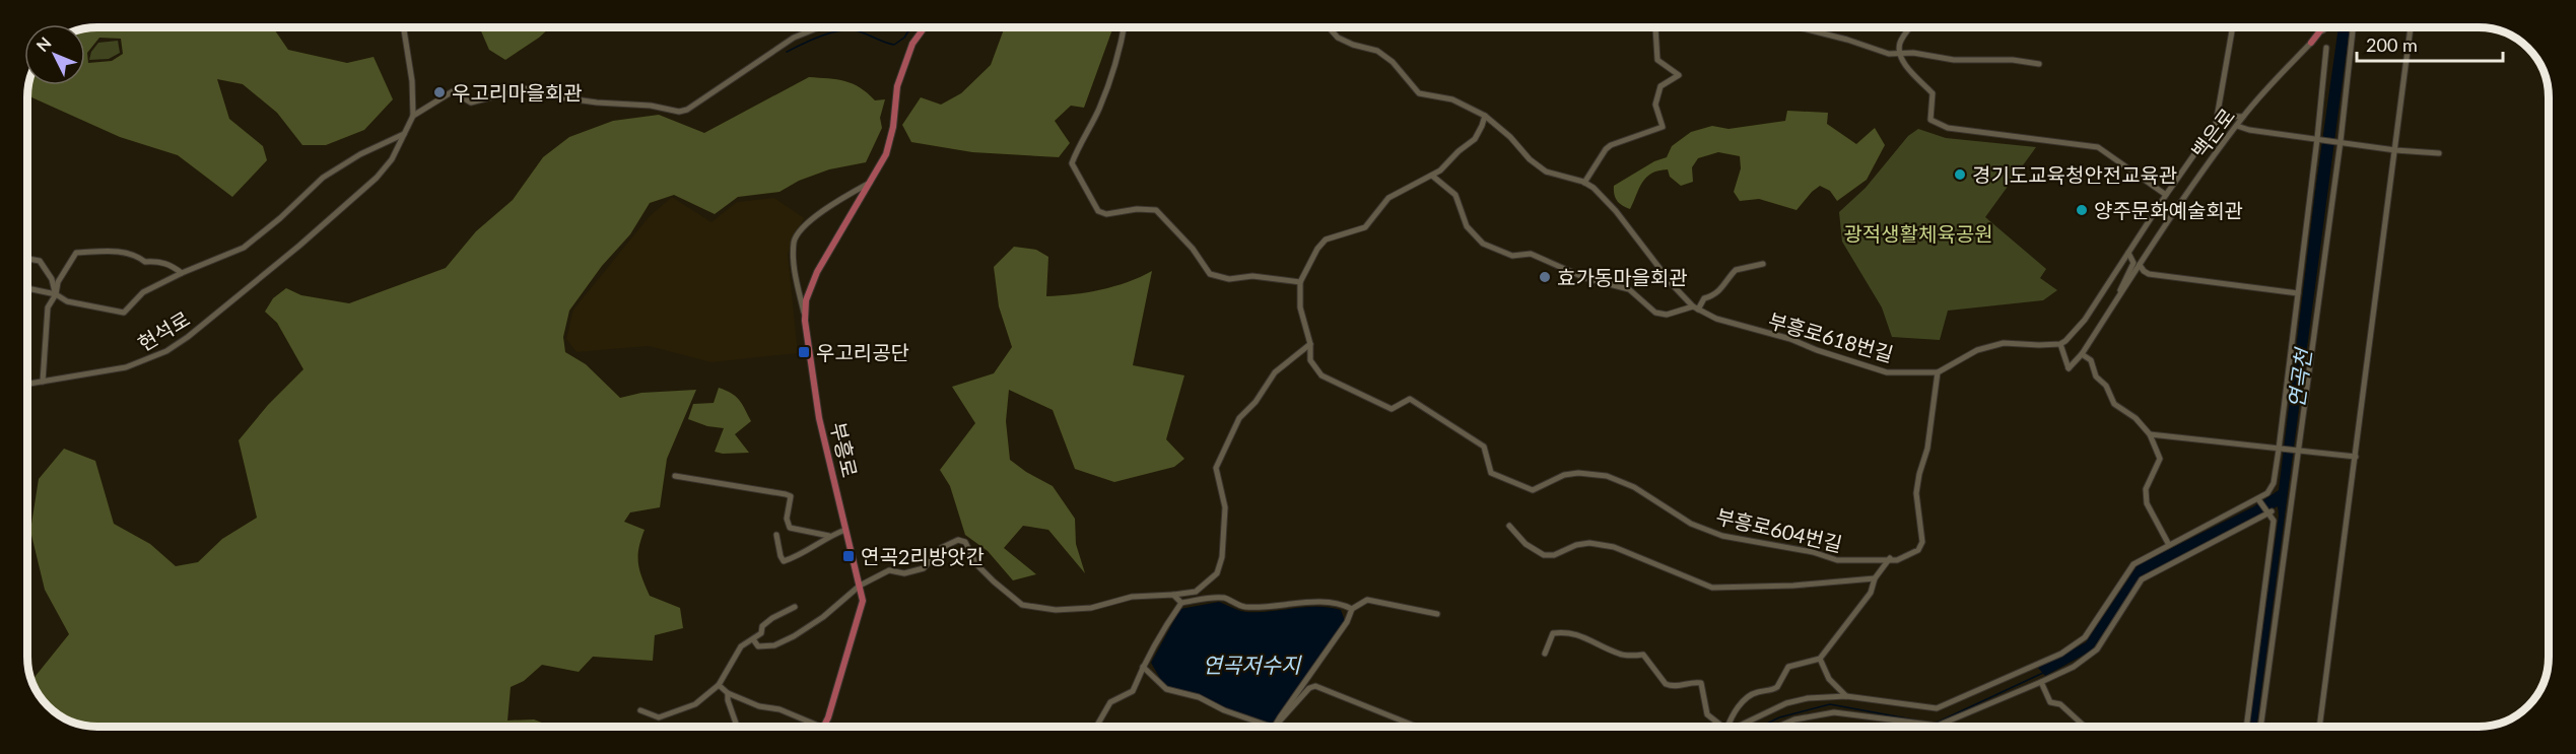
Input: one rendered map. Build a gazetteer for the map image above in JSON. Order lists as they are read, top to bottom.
{
  "streets": {
    "main road": ["부흥로"],
    "street": [
      "백은로",
      "현석로",
      "부흥로618번길",
      "부흥로604번길"
    ]
  },
  "crossings": [
    ["백은로", "부흥로618번길"],
    ["부흥로618번길", "부흥로604번길"]
  ],
  "water": ["연곡천", "연곡저수지"],
  "parks": ["광적생활체육공원"],
  "places": {
    "other": [
      "우고리마을회관",
      "경기도교육청안전교육관",
      "양주문화예술회관",
      "효가동마을회관"
    ],
    "transit": ["우고리공단", "연곡2리방앗간"]
  },
  "scale_bar": "200 m",
  "north": "top left"
}
